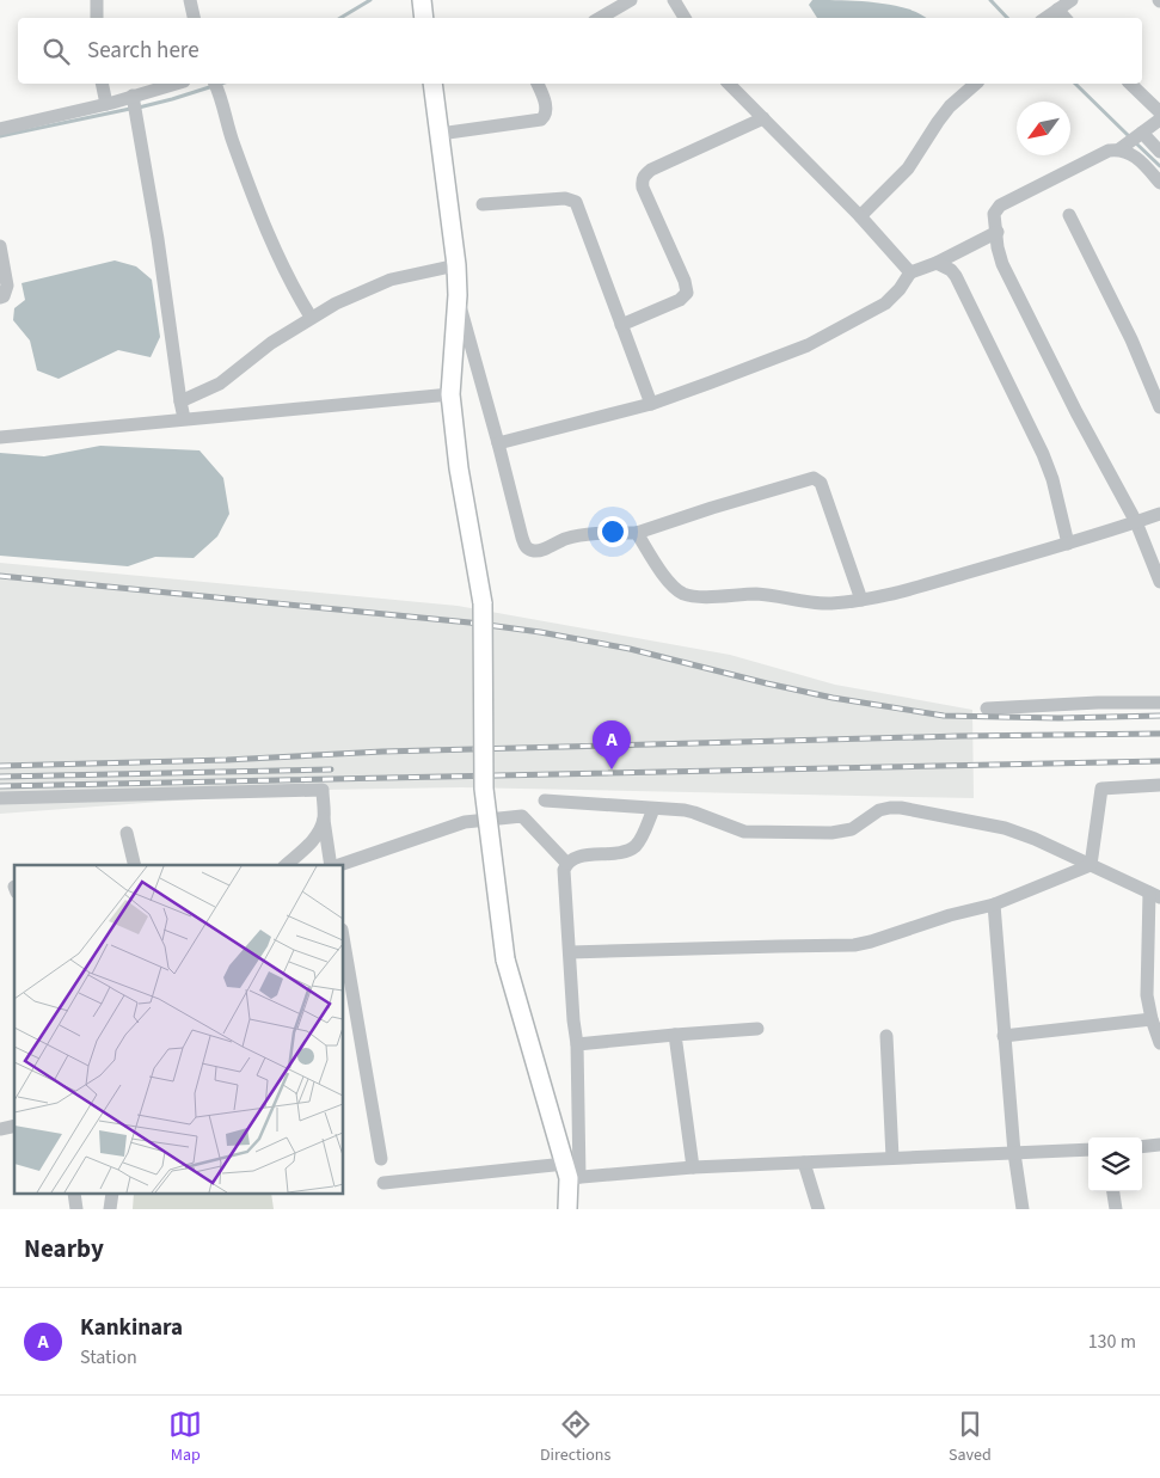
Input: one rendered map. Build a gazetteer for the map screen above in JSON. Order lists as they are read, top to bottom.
{
  "north": "bottom left",
  "page": {
    "search": "Search here",
    "pins": "A",
    "heading": "Nearby",
    "list": [
      {
        "mark": "A",
        "name": "Kankinara",
        "note": "Station",
        "value": "130 m"
      }
    ],
    "nav": ["Map", "Directions", "Saved"]
  }
}
